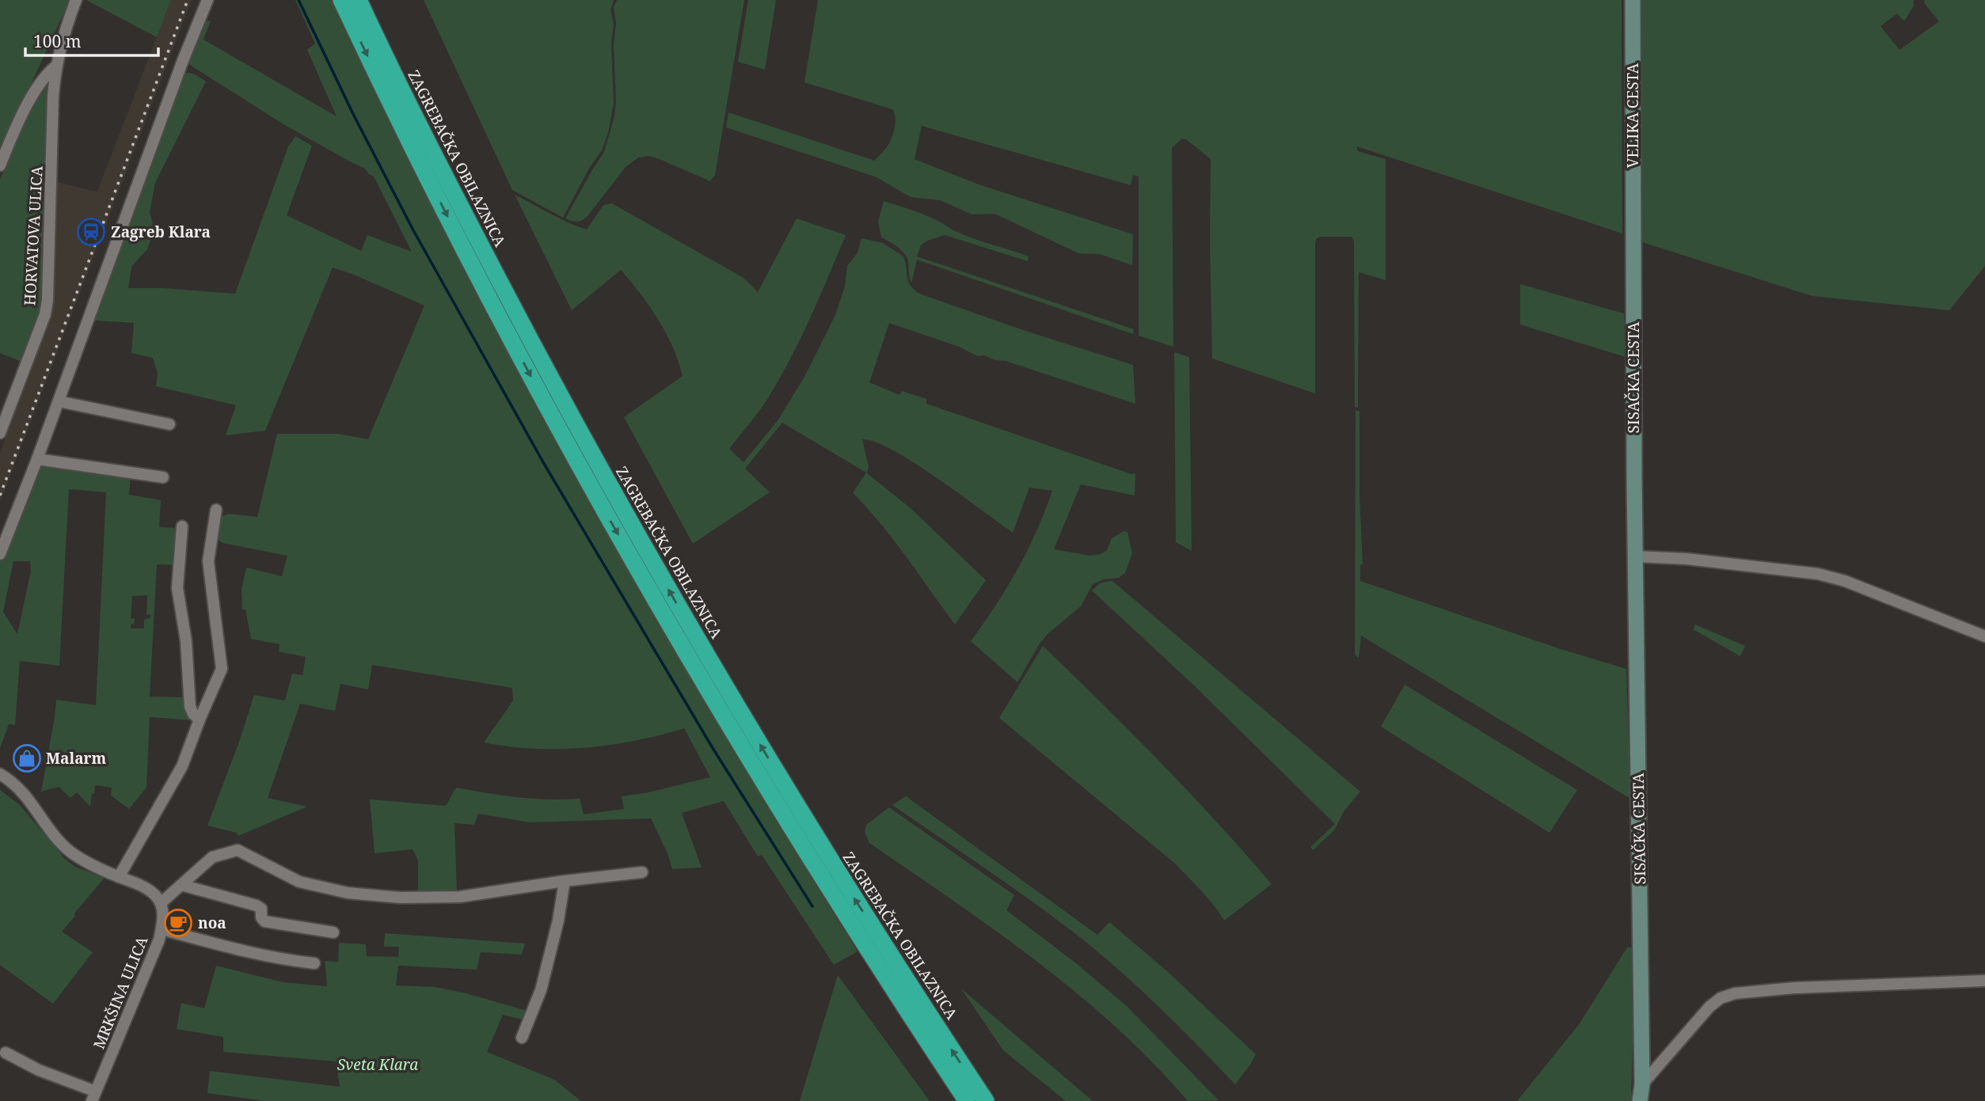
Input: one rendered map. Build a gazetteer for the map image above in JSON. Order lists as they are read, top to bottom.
{
  "streets": {
    "highway": ["ZAGREBAČKA OBILAZNICA"],
    "main road": ["VELIKA CESTA", "SISAČKA CESTA"],
    "street": ["HORVATOVA ULICA", "MRKŠINA ULICA"]
  },
  "crossings": [
    ["VELIKA CESTA", "SISAČKA CESTA"]
  ],
  "parks": ["Sveta Klara"],
  "places": {
    "station": ["Zagreb Klara"],
    "shop": ["Malarm"],
    "cafe": ["noa"]
  },
  "scale_bar": "100 m"
}
